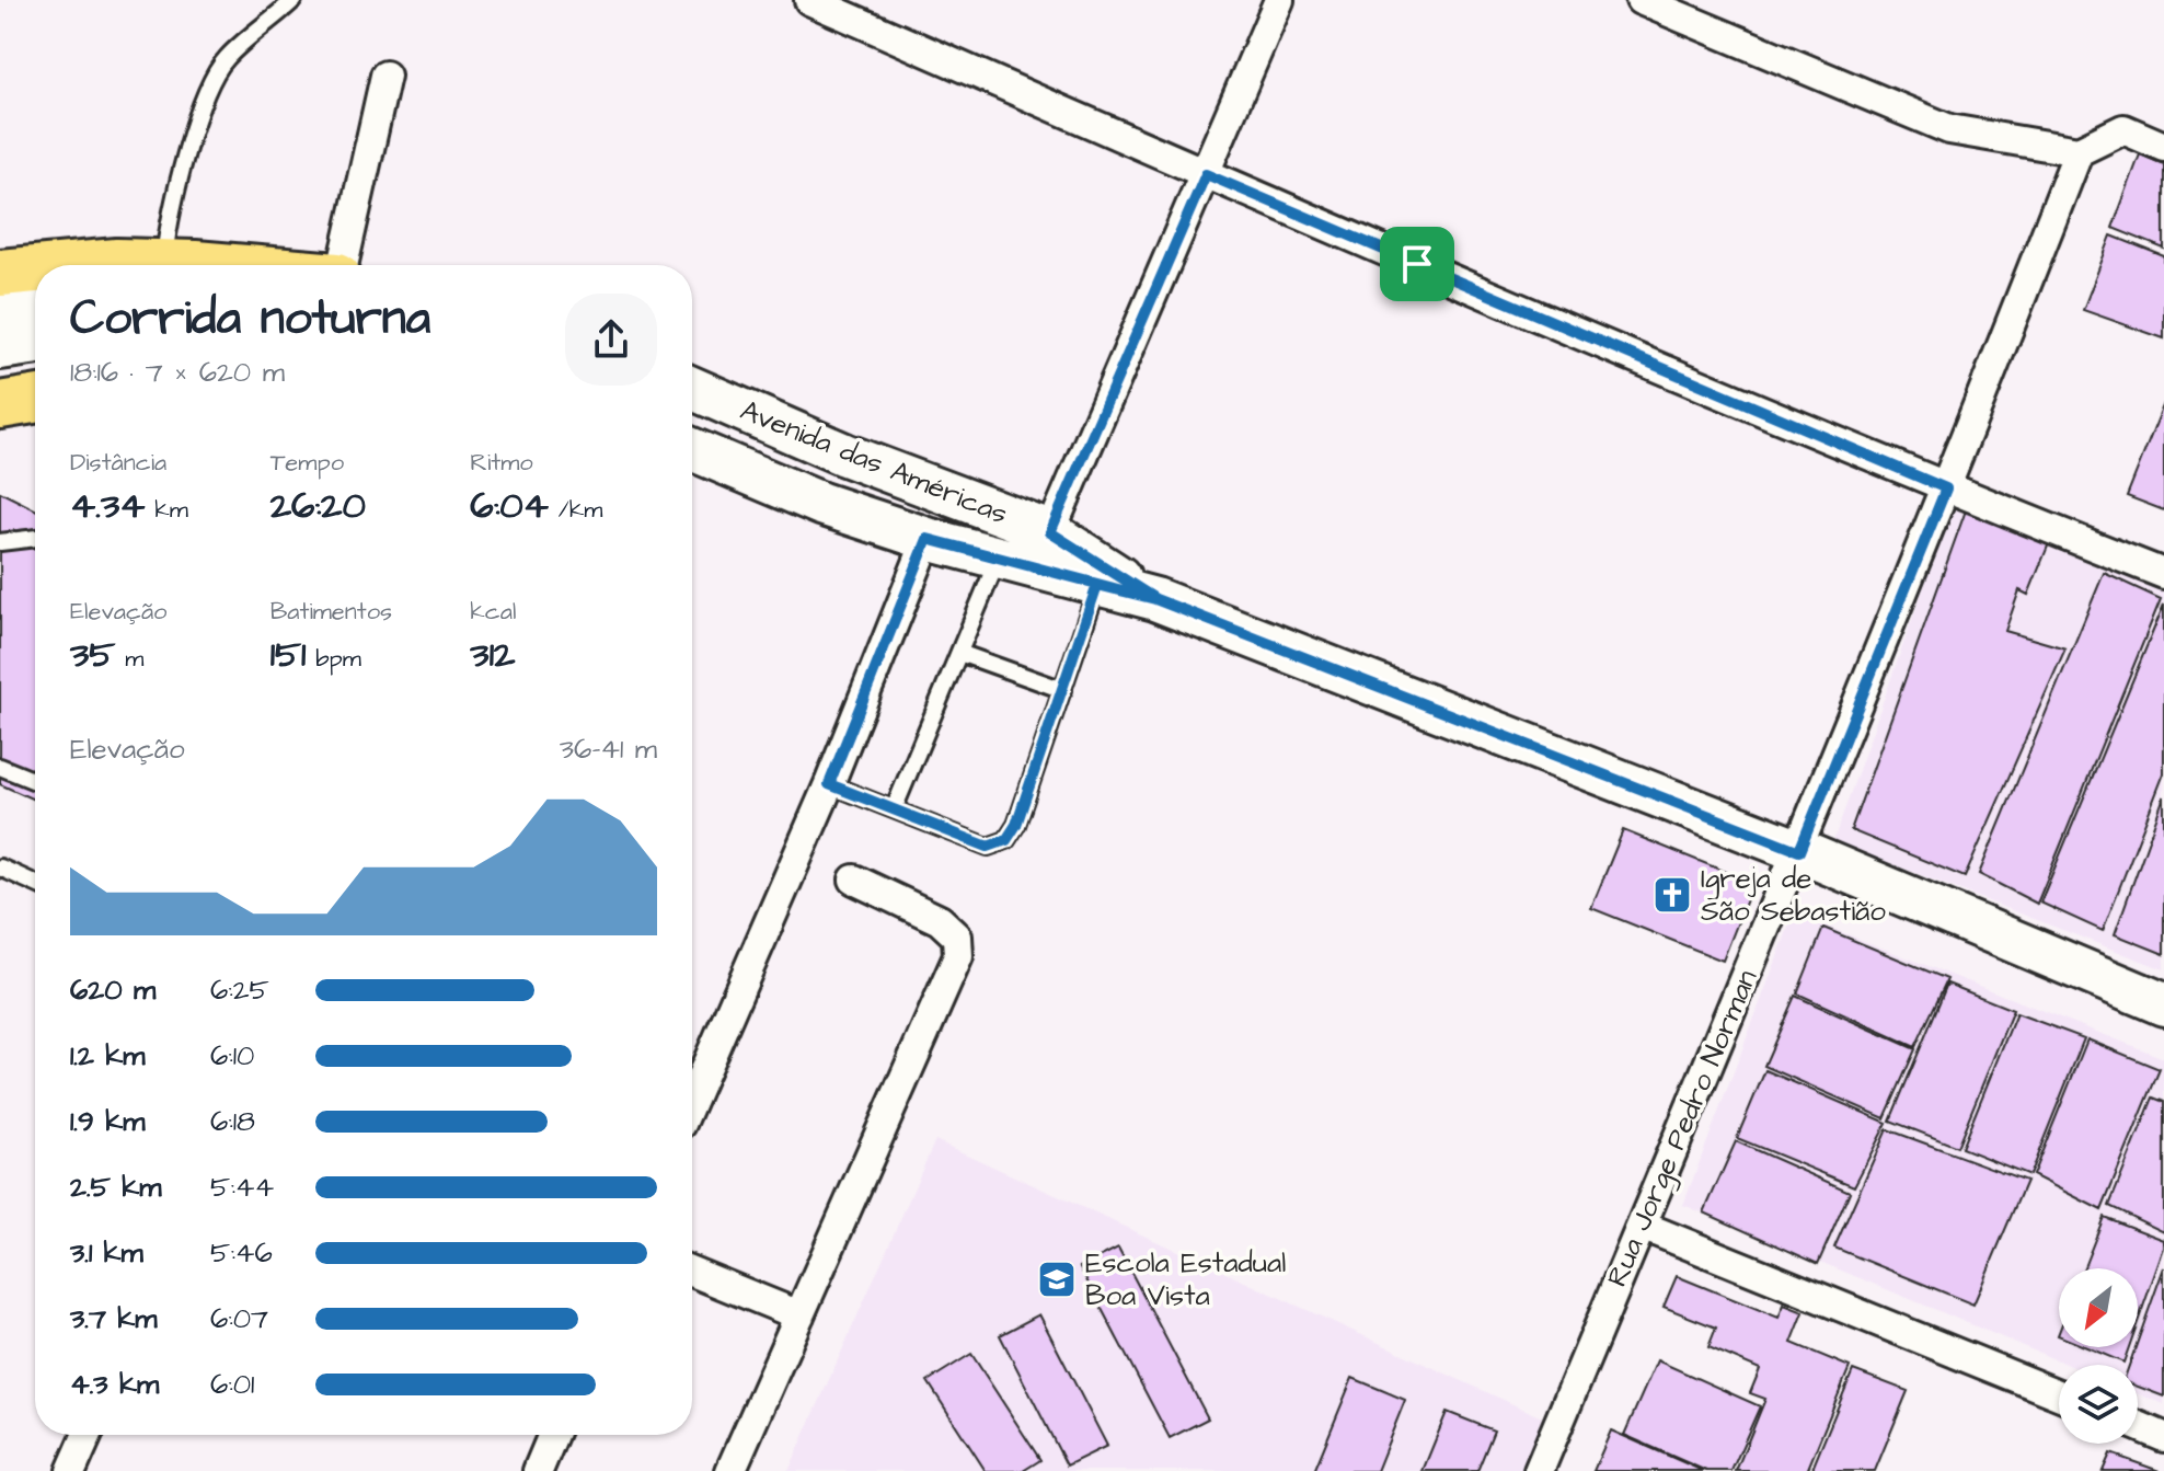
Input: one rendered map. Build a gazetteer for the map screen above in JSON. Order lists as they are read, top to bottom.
{
  "streets": {
    "main road": ["Avenida das Américas"],
    "street": ["Rua Jorge Pedro Norman"]
  },
  "crossings": [
    ["Avenida das Américas", "Rua Jorge Pedro Norman"]
  ],
  "places": {
    "church": ["Igreja de São Sebastião"],
    "school or university": ["Escola Estadual Boa Vista"]
  },
  "north": "bottom left",
  "page": {
    "heading": ["Corrida noturna", "18:16 · 7 × 620 m"],
    "stats": [
      ["Distância", "4.34 km"],
      ["Tempo", "26:20"],
      ["Ritmo", "6:04 /km"],
      ["Elevação", "35 m"],
      ["Batimentos", "151 bpm"],
      ["kcal", "312"]
    ],
    "chart": ["Elevação", "36–41 m"],
    "list": [
      {
        "name": "620 m",
        "note": "6:25"
      },
      {
        "name": "1.2 km",
        "note": "6:10"
      },
      {
        "name": "1.9 km",
        "note": "6:18"
      },
      {
        "name": "2.5 km",
        "note": "5:44"
      },
      {
        "name": "3.1 km",
        "note": "5:46"
      },
      {
        "name": "3.7 km",
        "note": "6:07"
      },
      {
        "name": "4.3 km",
        "note": "6:01"
      }
    ]
  }
}
